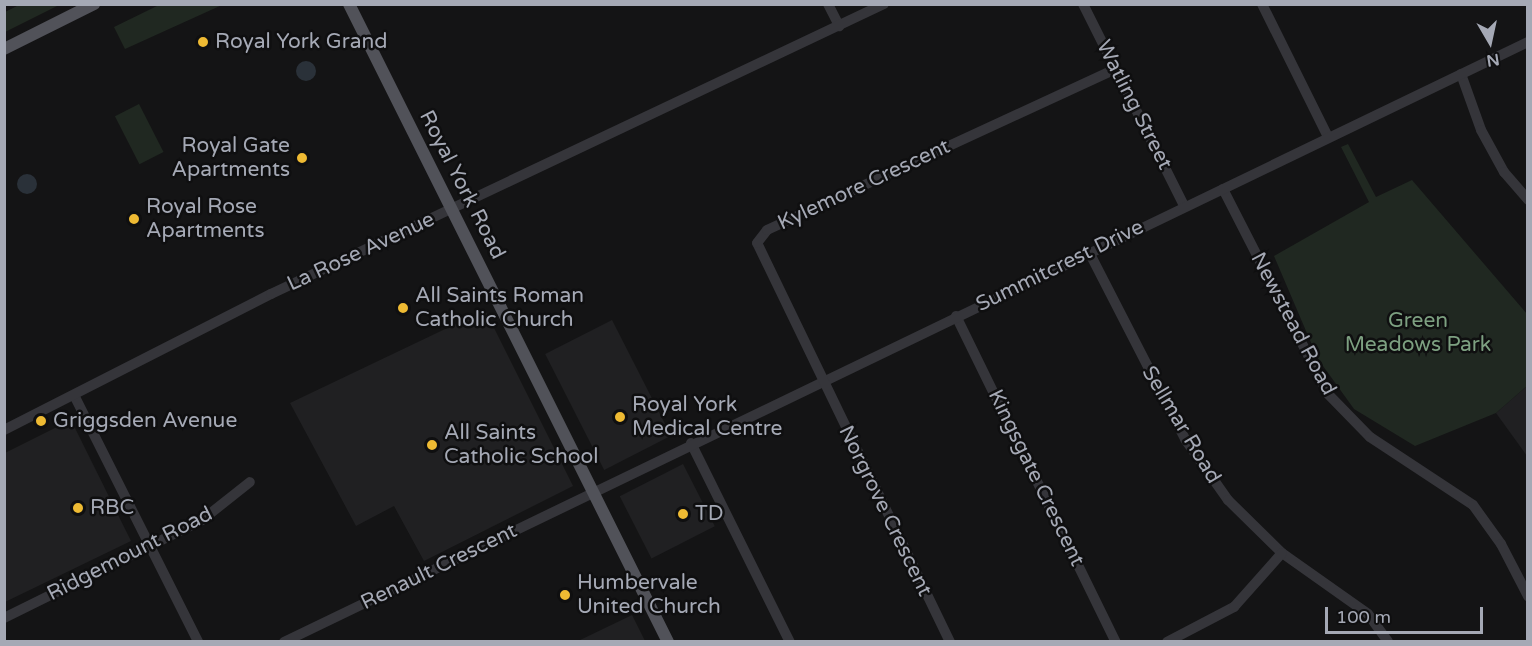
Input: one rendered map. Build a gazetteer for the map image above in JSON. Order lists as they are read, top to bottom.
{
  "streets": {
    "main road": ["Royal York Road"],
    "street": [
      "Watling Street",
      "Kylemore Crescent",
      "La Rose Avenue",
      "Summitcrest Drive",
      "Newstead Road",
      "Sellmar Road",
      "Kingsgate Crescent",
      "Norgrove Crescent",
      "Ridgemount Road",
      "Renault Crescent"
    ]
  },
  "crossings": [
    ["Watling Street", "Kylemore Crescent"],
    ["Watling Street", "Summitcrest Drive"],
    ["Royal York Road", "La Rose Avenue"],
    ["Royal York Road", "Summitcrest Drive"],
    ["Royal York Road", "Renault Crescent"],
    ["Kylemore Crescent", "Summitcrest Drive"],
    ["Kylemore Crescent", "Norgrove Crescent"],
    ["Summitcrest Drive", "Newstead Road"],
    ["Summitcrest Drive", "Sellmar Road"],
    ["Summitcrest Drive", "Kingsgate Crescent"],
    ["Summitcrest Drive", "Norgrove Crescent"],
    ["Summitcrest Drive", "Renault Crescent"]
  ],
  "parks": ["Green Meadows Park"],
  "places": [
    "Royal York Grand",
    "Royal Gate Apartments",
    "Royal Rose Apartments",
    "All Saints Roman Catholic Church",
    "Royal York Medical Centre",
    "Griggsden Avenue",
    "All Saints Catholic School",
    "RBC",
    "TD",
    "Humbervale United Church"
  ],
  "scale_bar": "100 m",
  "north": "bottom"
}
